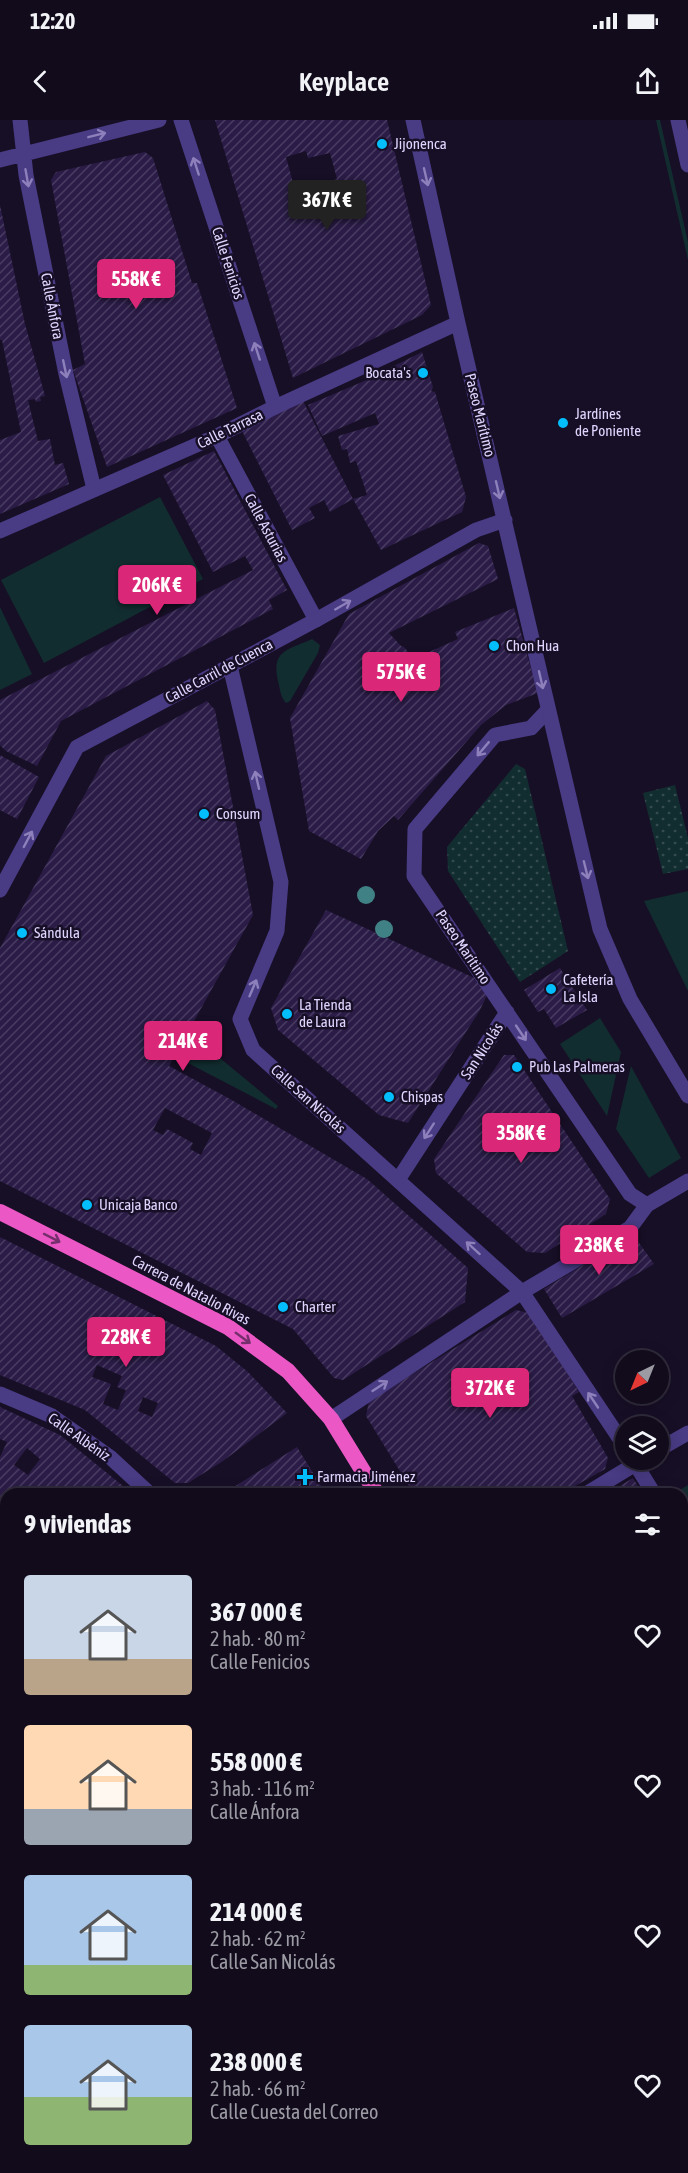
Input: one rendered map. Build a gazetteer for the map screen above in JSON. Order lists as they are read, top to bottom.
{
  "streets": {
    "highway": ["Carrera de Natalio Rivas"],
    "street": [
      "Calle Fenicios",
      "Calle Ánfora",
      "Paseo Marítimo",
      "Calle Tarrasa",
      "Calle Asturias",
      "Calle Carril de Cuenca",
      "San Nicolás",
      "Calle San Nicolás",
      "Calle Albéniz"
    ]
  },
  "crossings": [
    ["Calle Fenicios", "Calle Tarrasa"],
    ["Calle Ánfora", "Calle Tarrasa"],
    ["Paseo Marítimo", "Calle Tarrasa"],
    ["Paseo Marítimo", "Calle Carril de Cuenca"],
    ["Paseo Marítimo", "San Nicolás"],
    ["Calle Tarrasa", "Calle Asturias"],
    ["Calle Asturias", "Calle Carril de Cuenca"],
    ["Calle Carril de Cuenca", "Calle San Nicolás"],
    ["San Nicolás", "Calle San Nicolás"]
  ],
  "one_way": [
    "Calle Fenicios",
    "Calle Ánfora",
    "Paseo Marítimo",
    "Calle Carril de Cuenca",
    "San Nicolás",
    "Calle San Nicolás",
    "Carrera de Natalio Rivas"
  ],
  "places": {
    "other": [
      "Jijonenca",
      "Bocata's",
      "Jardínes de Poniente",
      "Chon Hua",
      "Consum",
      "Sándula",
      "Cafetería La Isla",
      "La Tienda de Laura",
      "Pub Las Palmeras",
      "Chispas",
      "Unicaja Banco",
      "Charter"
    ],
    "health": ["Farmacia Jiménez"]
  },
  "north": "bottom left",
  "page": {
    "status": "12:20",
    "header": "Keyplace",
    "price": [
      "367K €",
      "558K €",
      "206K €",
      "575K €",
      "214K €",
      "358K €",
      "238K €",
      "228K €",
      "372K €"
    ],
    "heading": "9 viviendas",
    "list": [
      {
        "name": "367 000 €",
        "note": "2 hab. · 80 m² · Calle Fenicios"
      },
      {
        "name": "558 000 €",
        "note": "3 hab. · 116 m² · Calle Ánfora"
      },
      {
        "name": "214 000 €",
        "note": "2 hab. · 62 m² · Calle San Nicolás"
      },
      {
        "name": "238 000 €",
        "note": "2 hab. · 66 m² · Calle Cuesta del Correo"
      }
    ]
  }
}
